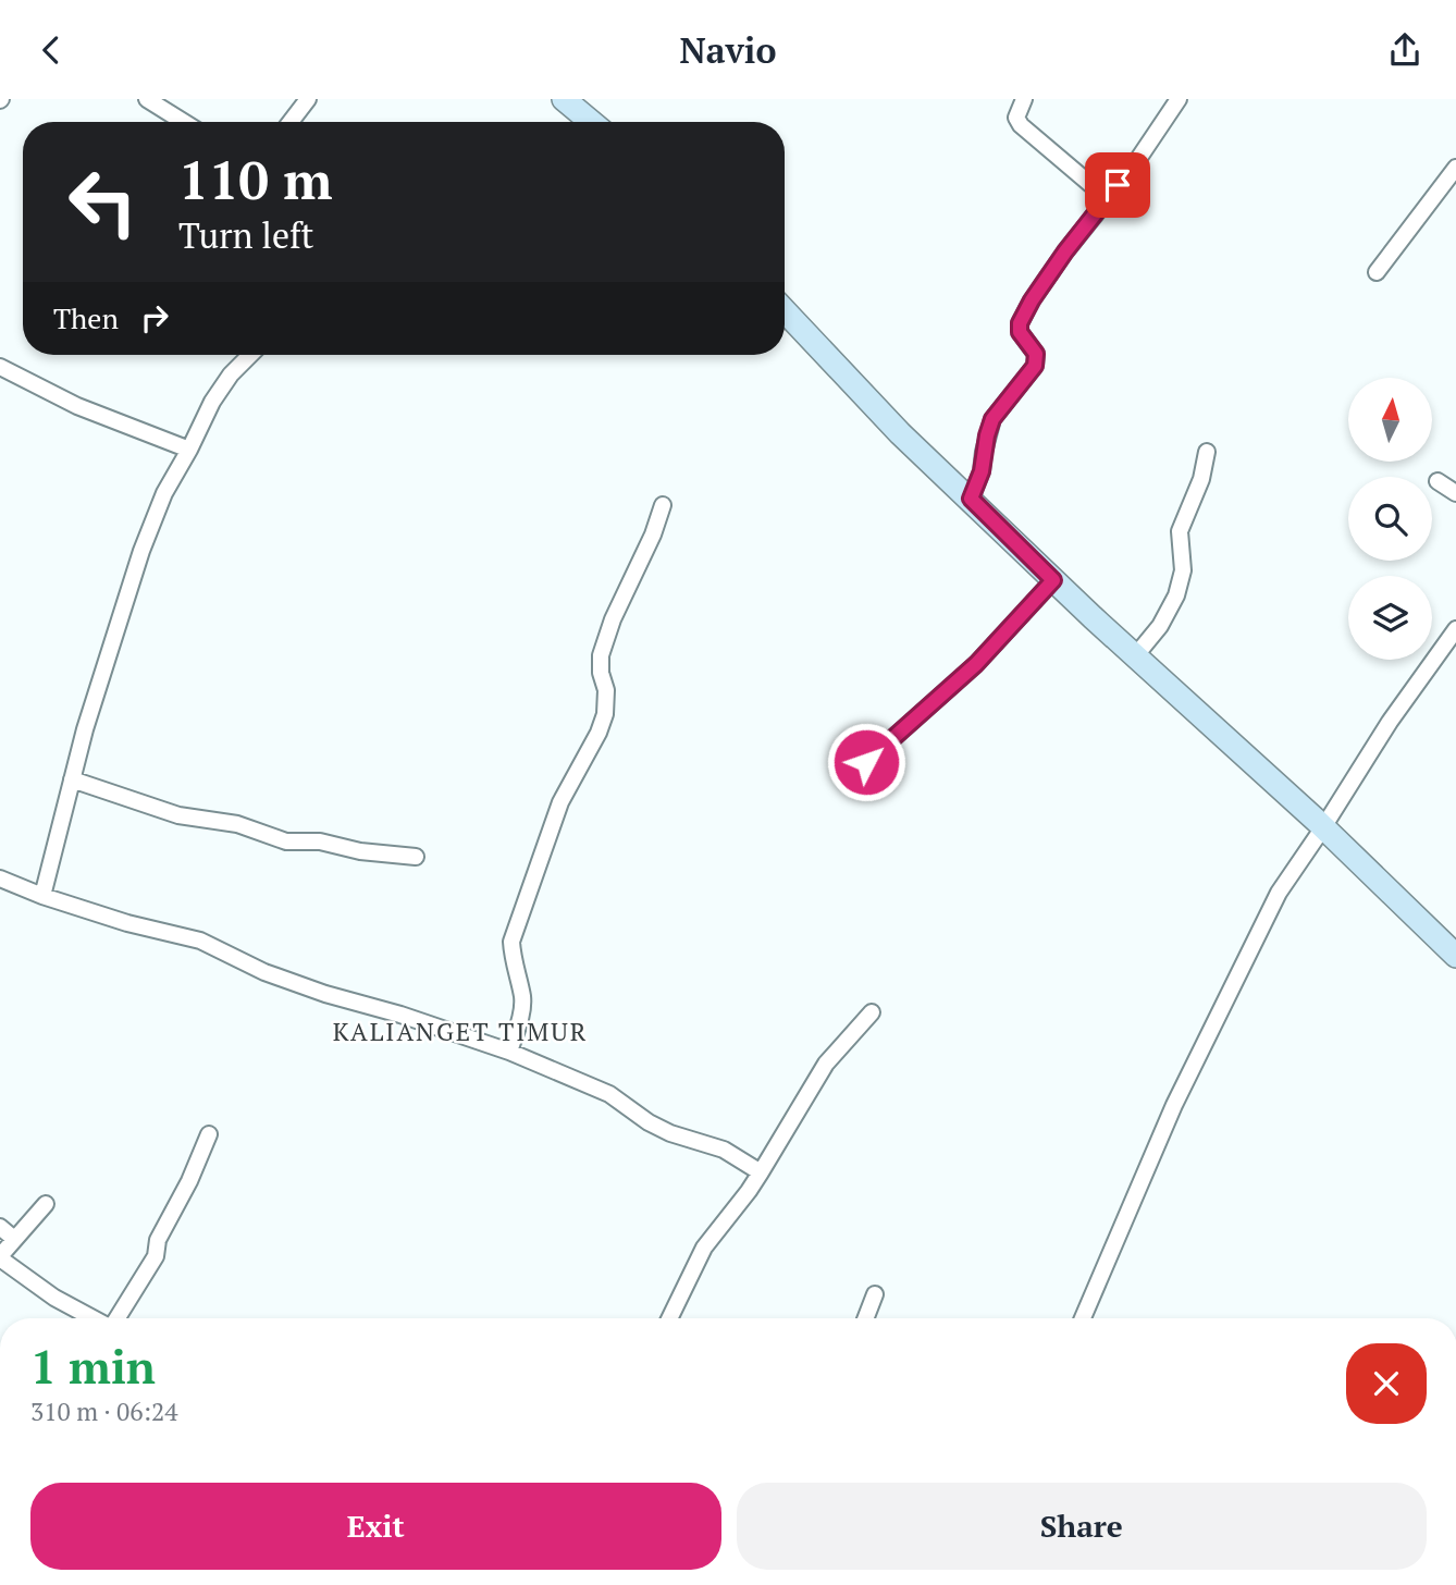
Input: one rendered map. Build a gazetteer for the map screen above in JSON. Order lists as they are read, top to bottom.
{
  "districts": ["KALIANGET TIMUR"],
  "north": "top",
  "page": {
    "header": "Navio",
    "turn": ["110 m", "Turn left"],
    "then": "Then",
    "heading": ["1 min", "310 m · 06:24"],
    "buttons": ["Exit", "Share"]
  }
}
